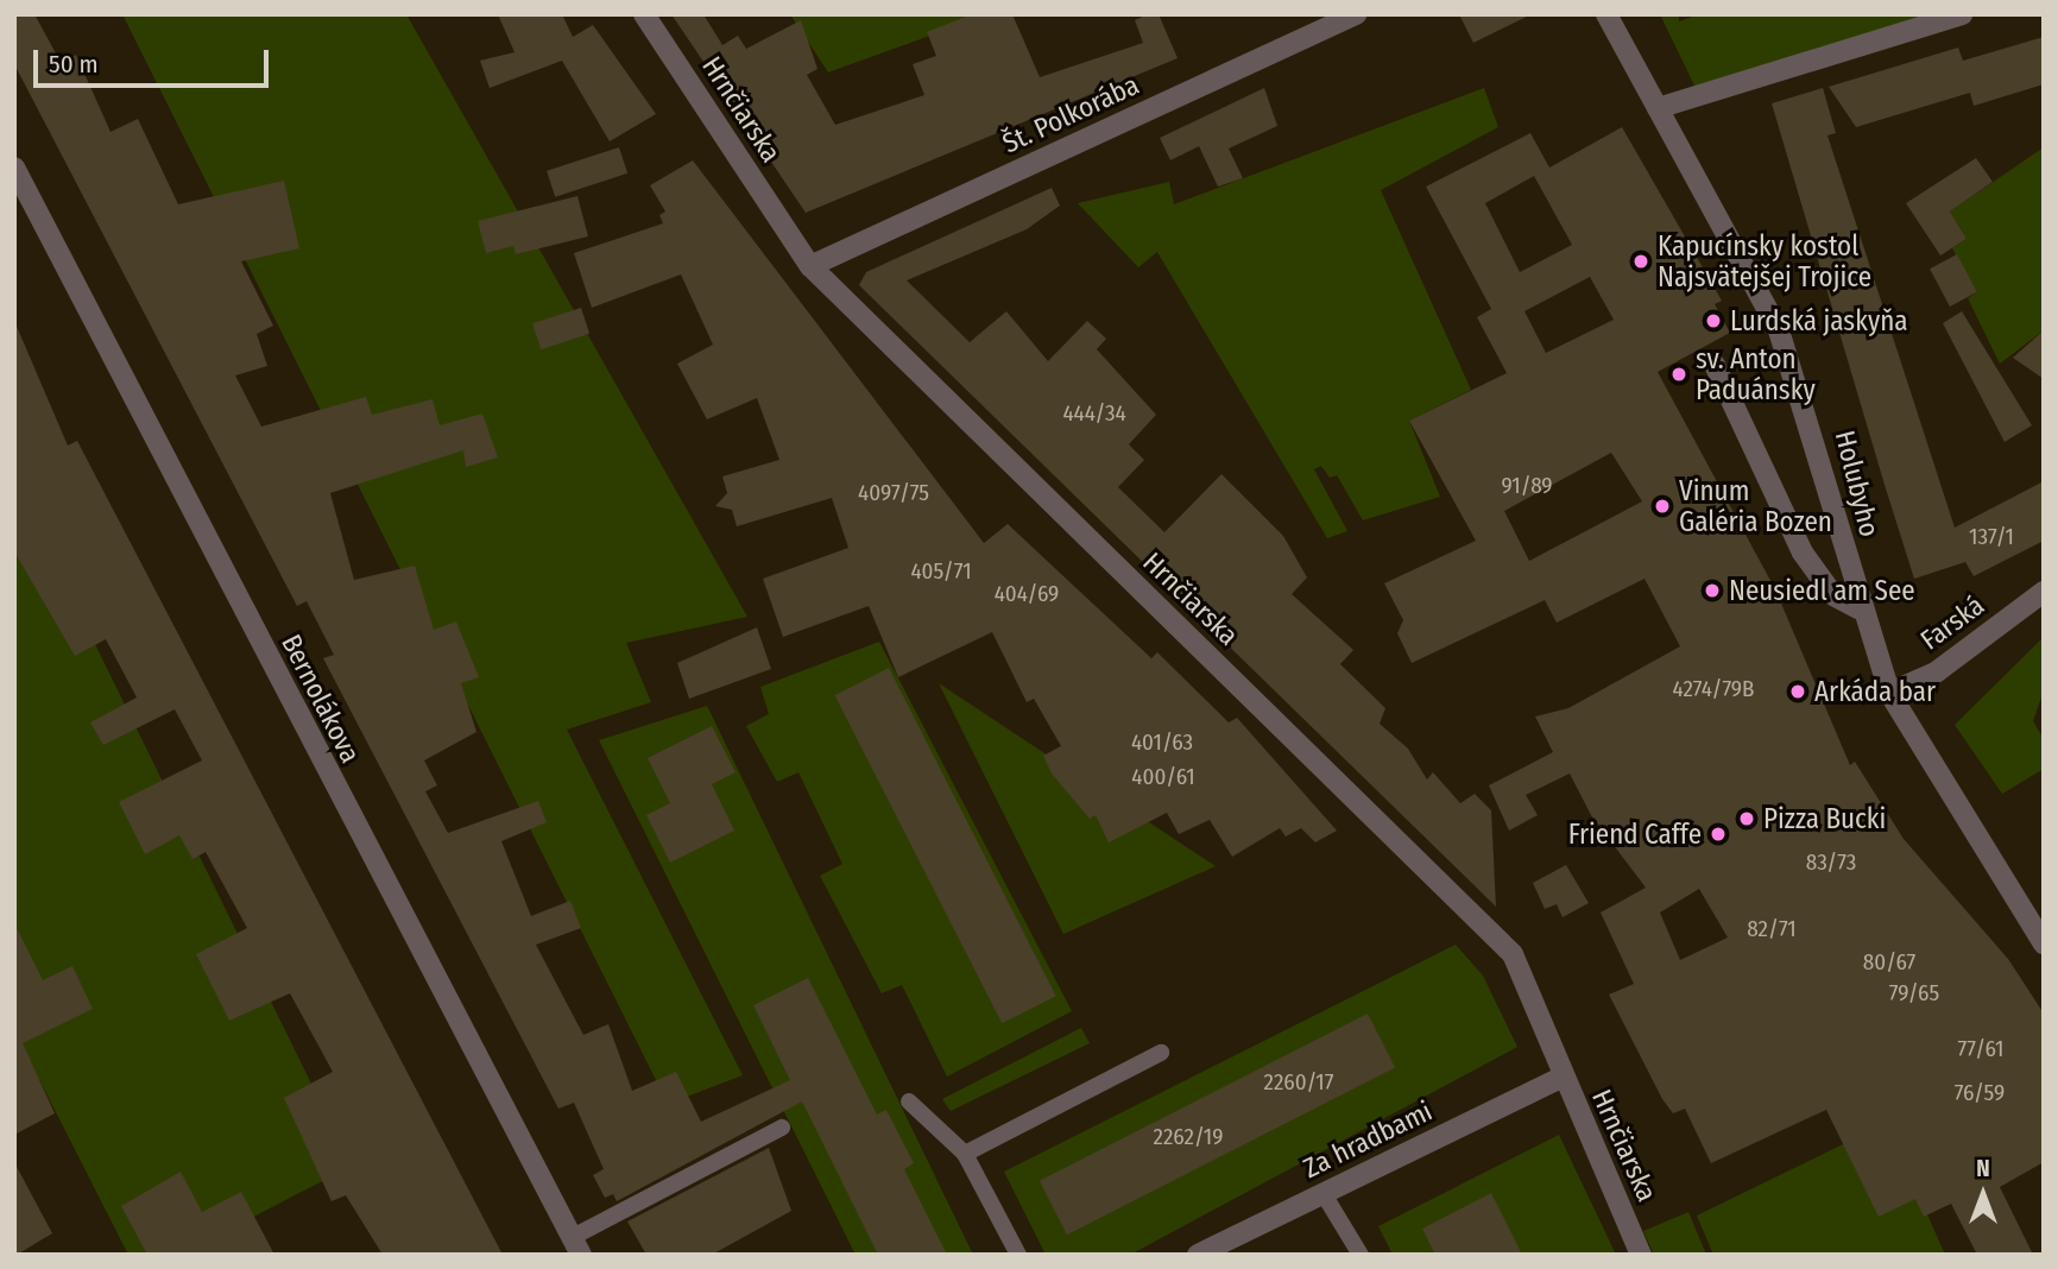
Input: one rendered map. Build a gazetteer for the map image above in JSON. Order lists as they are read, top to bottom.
{
  "streets": {
    "street": [
      "Hrnčiarska",
      "Št. Polkorába",
      "Holubyho",
      "Farská",
      "Bernolákova",
      "Za hradbami"
    ]
  },
  "crossings": [
    ["Hrnčiarska", "Št. Polkorába"],
    ["Hrnčiarska", "Za hradbami"],
    ["Holubyho", "Farská"]
  ],
  "places": [
    "Kapucínsky kostol Najsvätejšej Trojice",
    "Lurdská jaskyňa",
    "sv. Anton Paduánsky",
    "Vinum Galéria Bozen",
    "Neusiedl am See",
    "Arkáda bar",
    "Pizza Bucki",
    "Friend Caffe"
  ],
  "house_numbers": [
    "444/34",
    "91/89",
    "4097/75",
    "137/1",
    "405/71",
    "404/69",
    "4274/79B",
    "401/63",
    "400/61",
    "83/73",
    "82/71",
    "80/67",
    "79/65",
    "77/61",
    "2260/17",
    "76/59",
    "2262/19"
  ],
  "scale_bar": "50 m",
  "north": "top"
}
